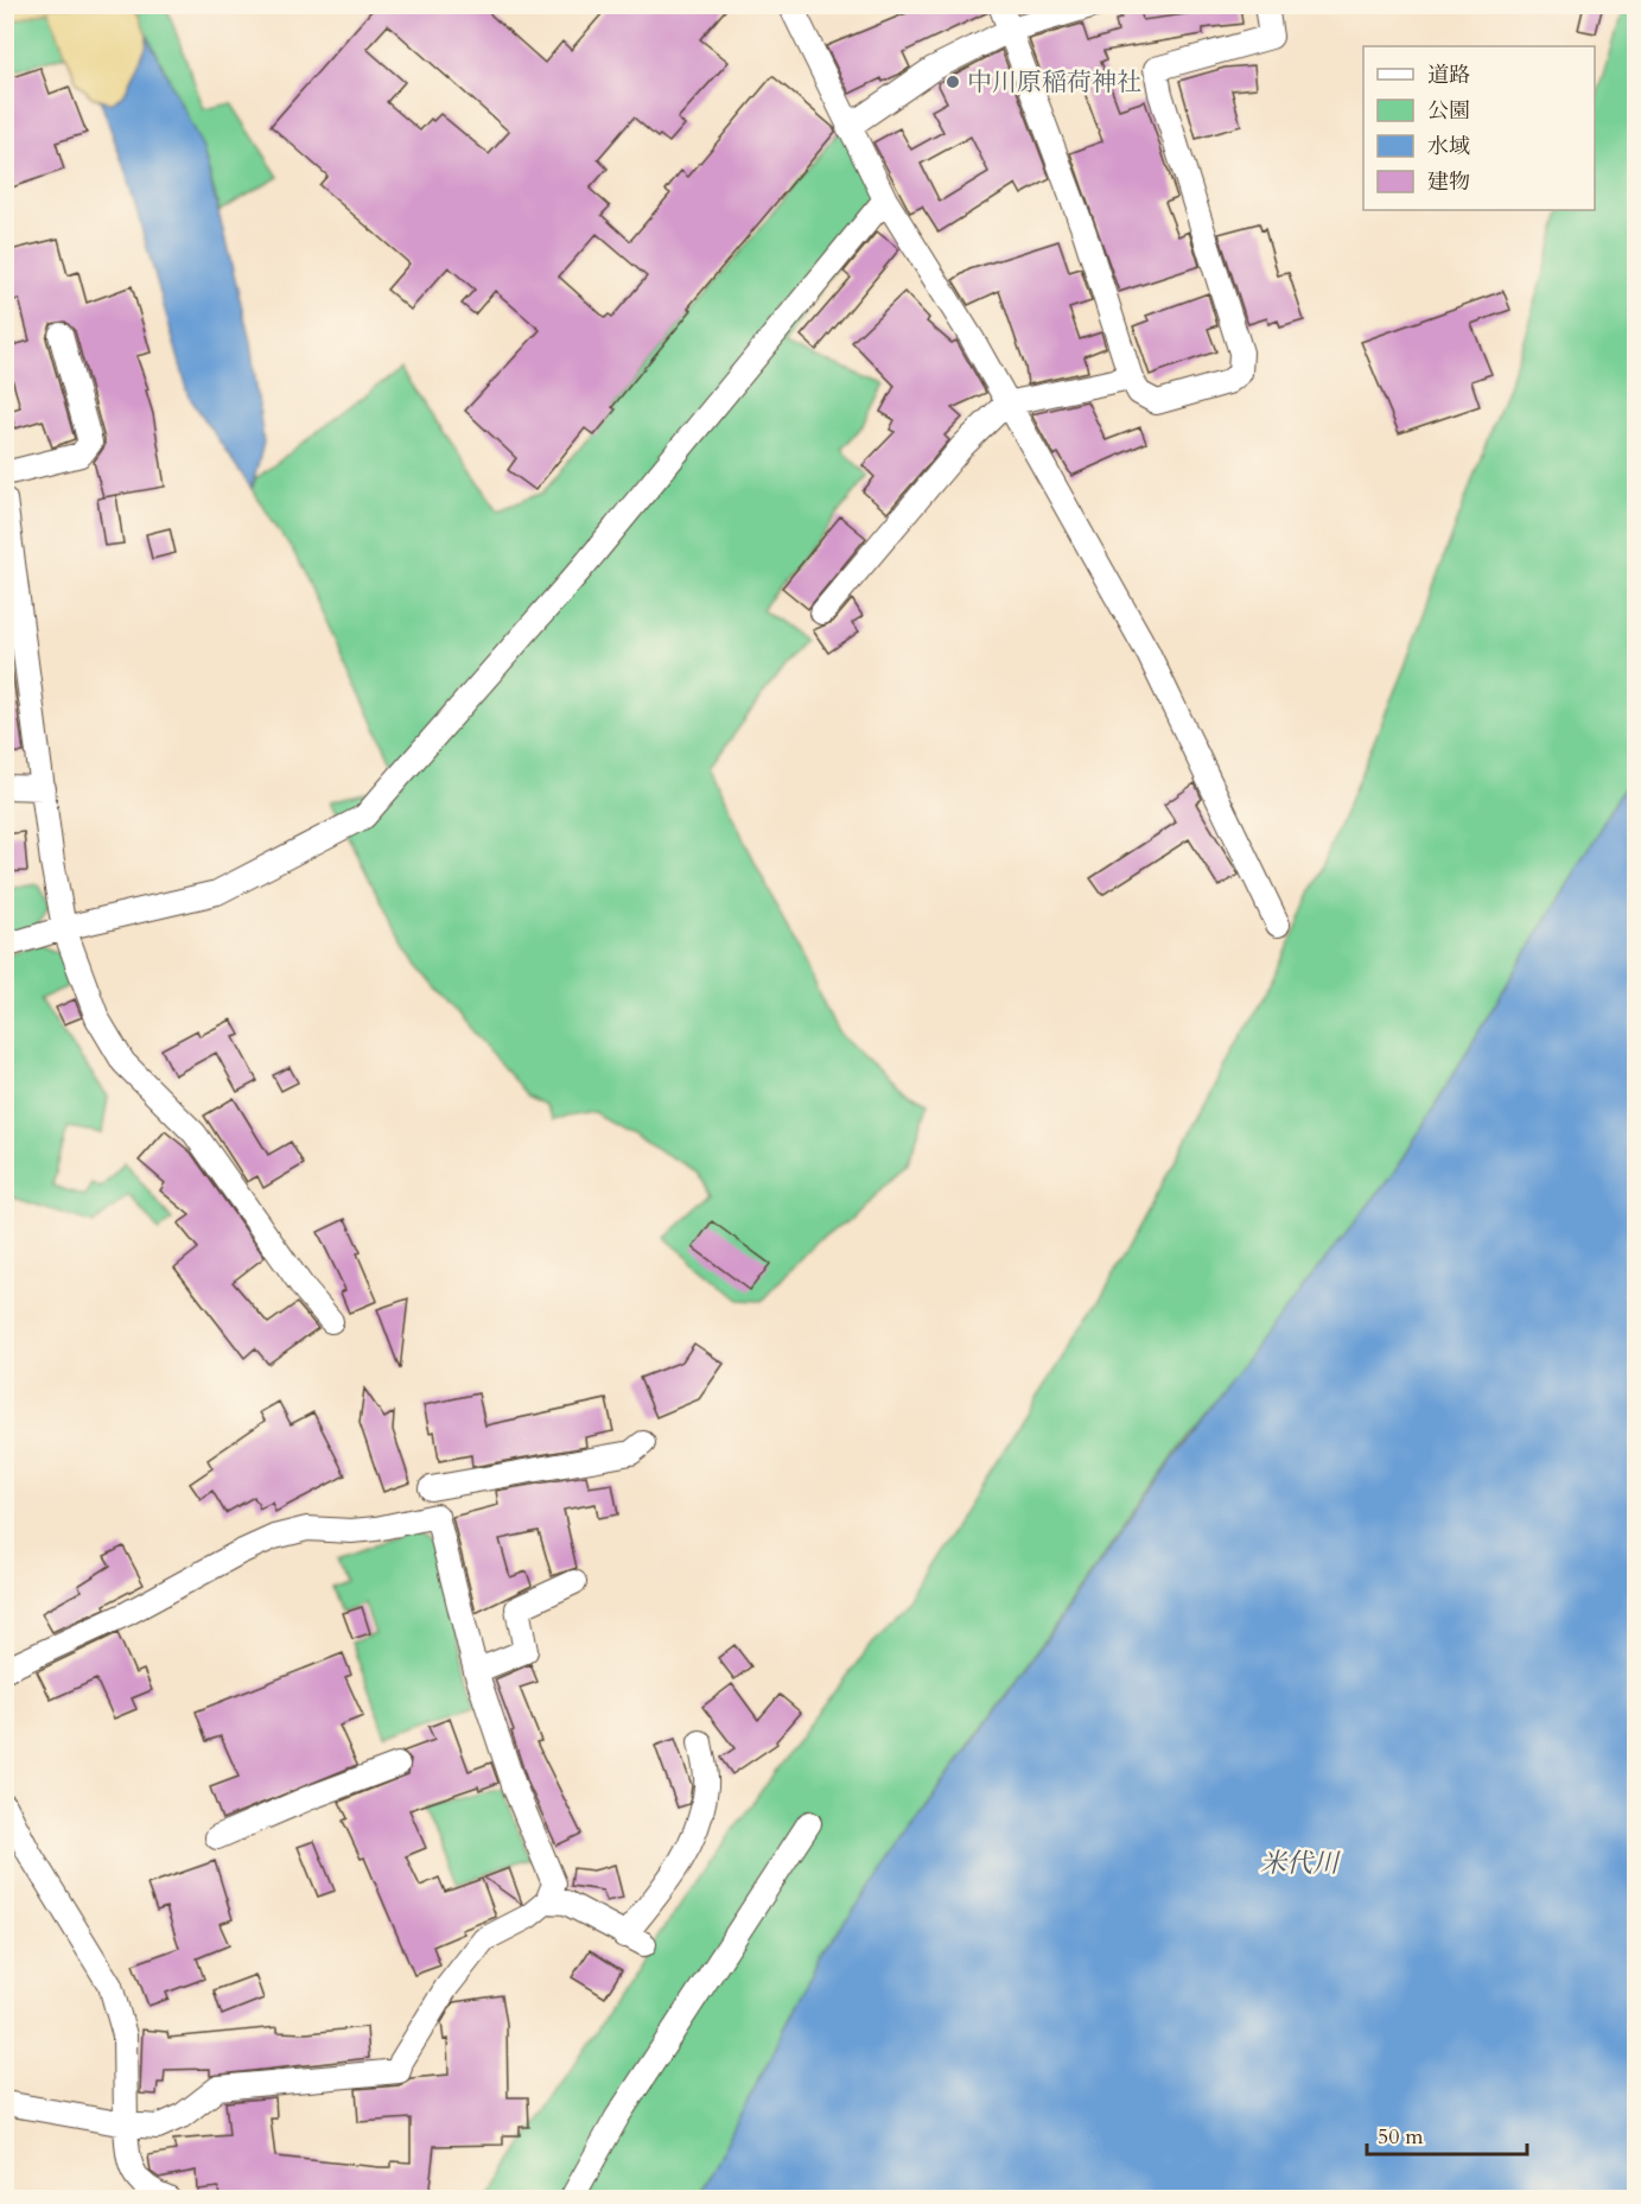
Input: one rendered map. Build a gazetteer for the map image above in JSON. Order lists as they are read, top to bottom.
{
  "water": ["米代川"],
  "places": ["中川原稲荷神社"],
  "legend": [
    "道路",
    "公園",
    "水域",
    "建物"
  ],
  "scale_bar": "50 m"
}
